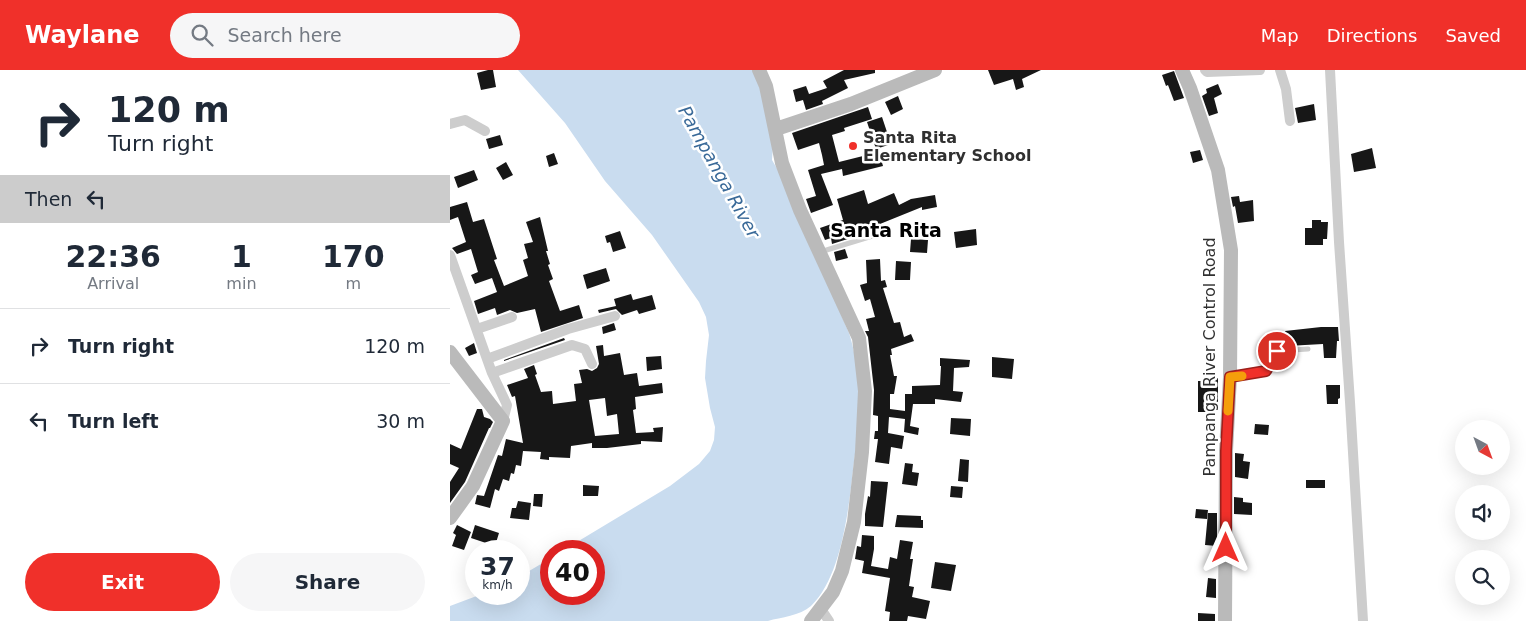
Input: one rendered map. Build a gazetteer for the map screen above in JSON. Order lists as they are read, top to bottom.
{
  "streets": {
    "street": ["Pampanga River Control Road"]
  },
  "districts": ["Santa Rita"],
  "water": ["Pampanga River"],
  "places": ["Santa Rita Elementary School"],
  "north": "bottom right",
  "page": {
    "header": "Waylane",
    "search": "Search here",
    "nav": ["Map", "Directions", "Saved"],
    "turn": ["120 m", "Turn right"],
    "then": "Then",
    "eta": [
      "22:36",
      "Arrival",
      "1",
      "min",
      "170",
      "m"
    ],
    "list": [
      {
        "name": "Turn right",
        "value": "120 m"
      },
      {
        "name": "Turn left",
        "value": "30 m"
      }
    ],
    "speed": "37 km/h",
    "limit": "40",
    "buttons": ["Exit", "Share"]
  }
}
